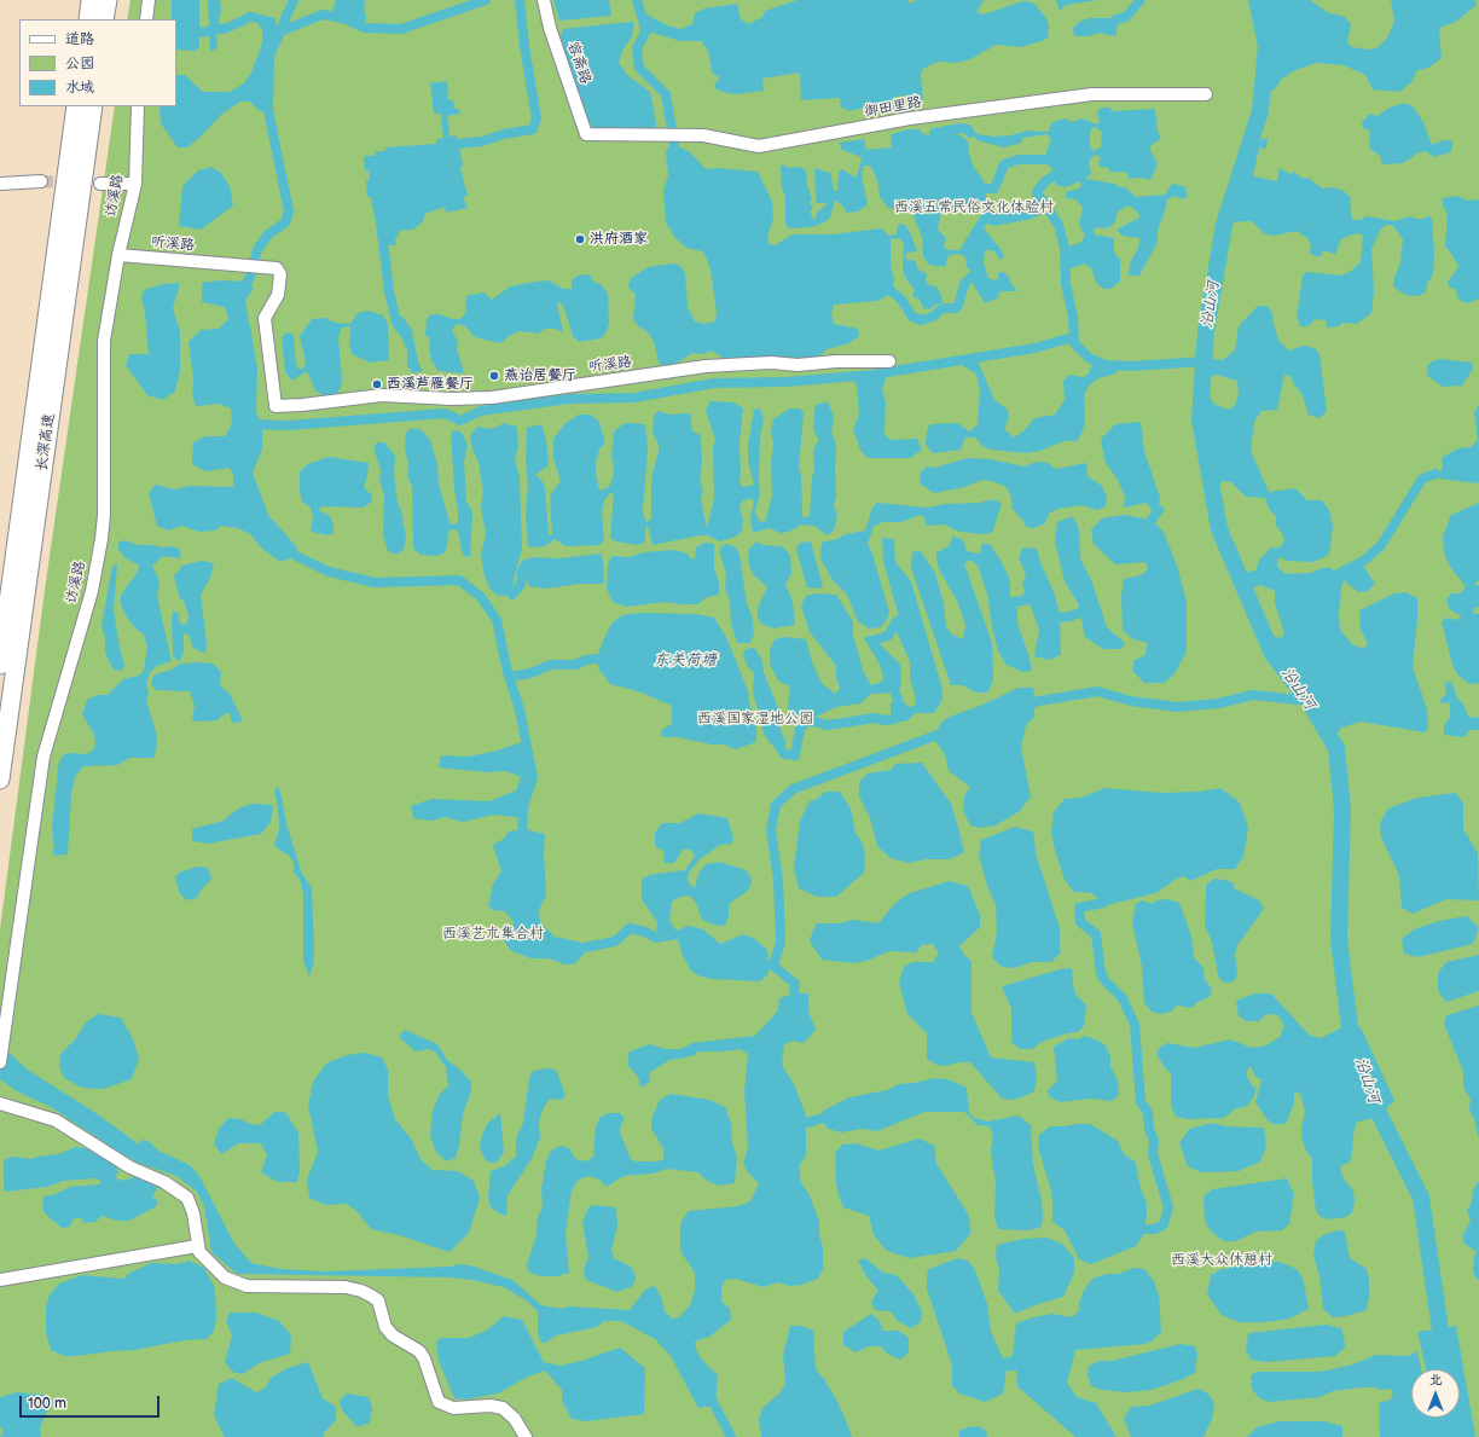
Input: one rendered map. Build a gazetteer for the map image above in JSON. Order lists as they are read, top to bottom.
{
  "streets": {
    "highway": ["长深高速"],
    "street": [
      "容斋路",
      "御田里路",
      "访溪路",
      "听溪路"
    ]
  },
  "crossings": [
    ["容斋路", "御田里路"],
    ["访溪路", "听溪路"]
  ],
  "water": ["沿山河", "东关荷塘"],
  "parks": [
    "西溪五常民俗文化体验村",
    "西溪国家湿地公园",
    "西溪艺术集合村",
    "西溪大众休憩村"
  ],
  "places": ["洪府酒家", "燕诒居餐厅", "西溪芦雁餐厅"],
  "legend": ["道路", "公园", "水域"],
  "scale_bar": "100 m",
  "north": "top"
}
